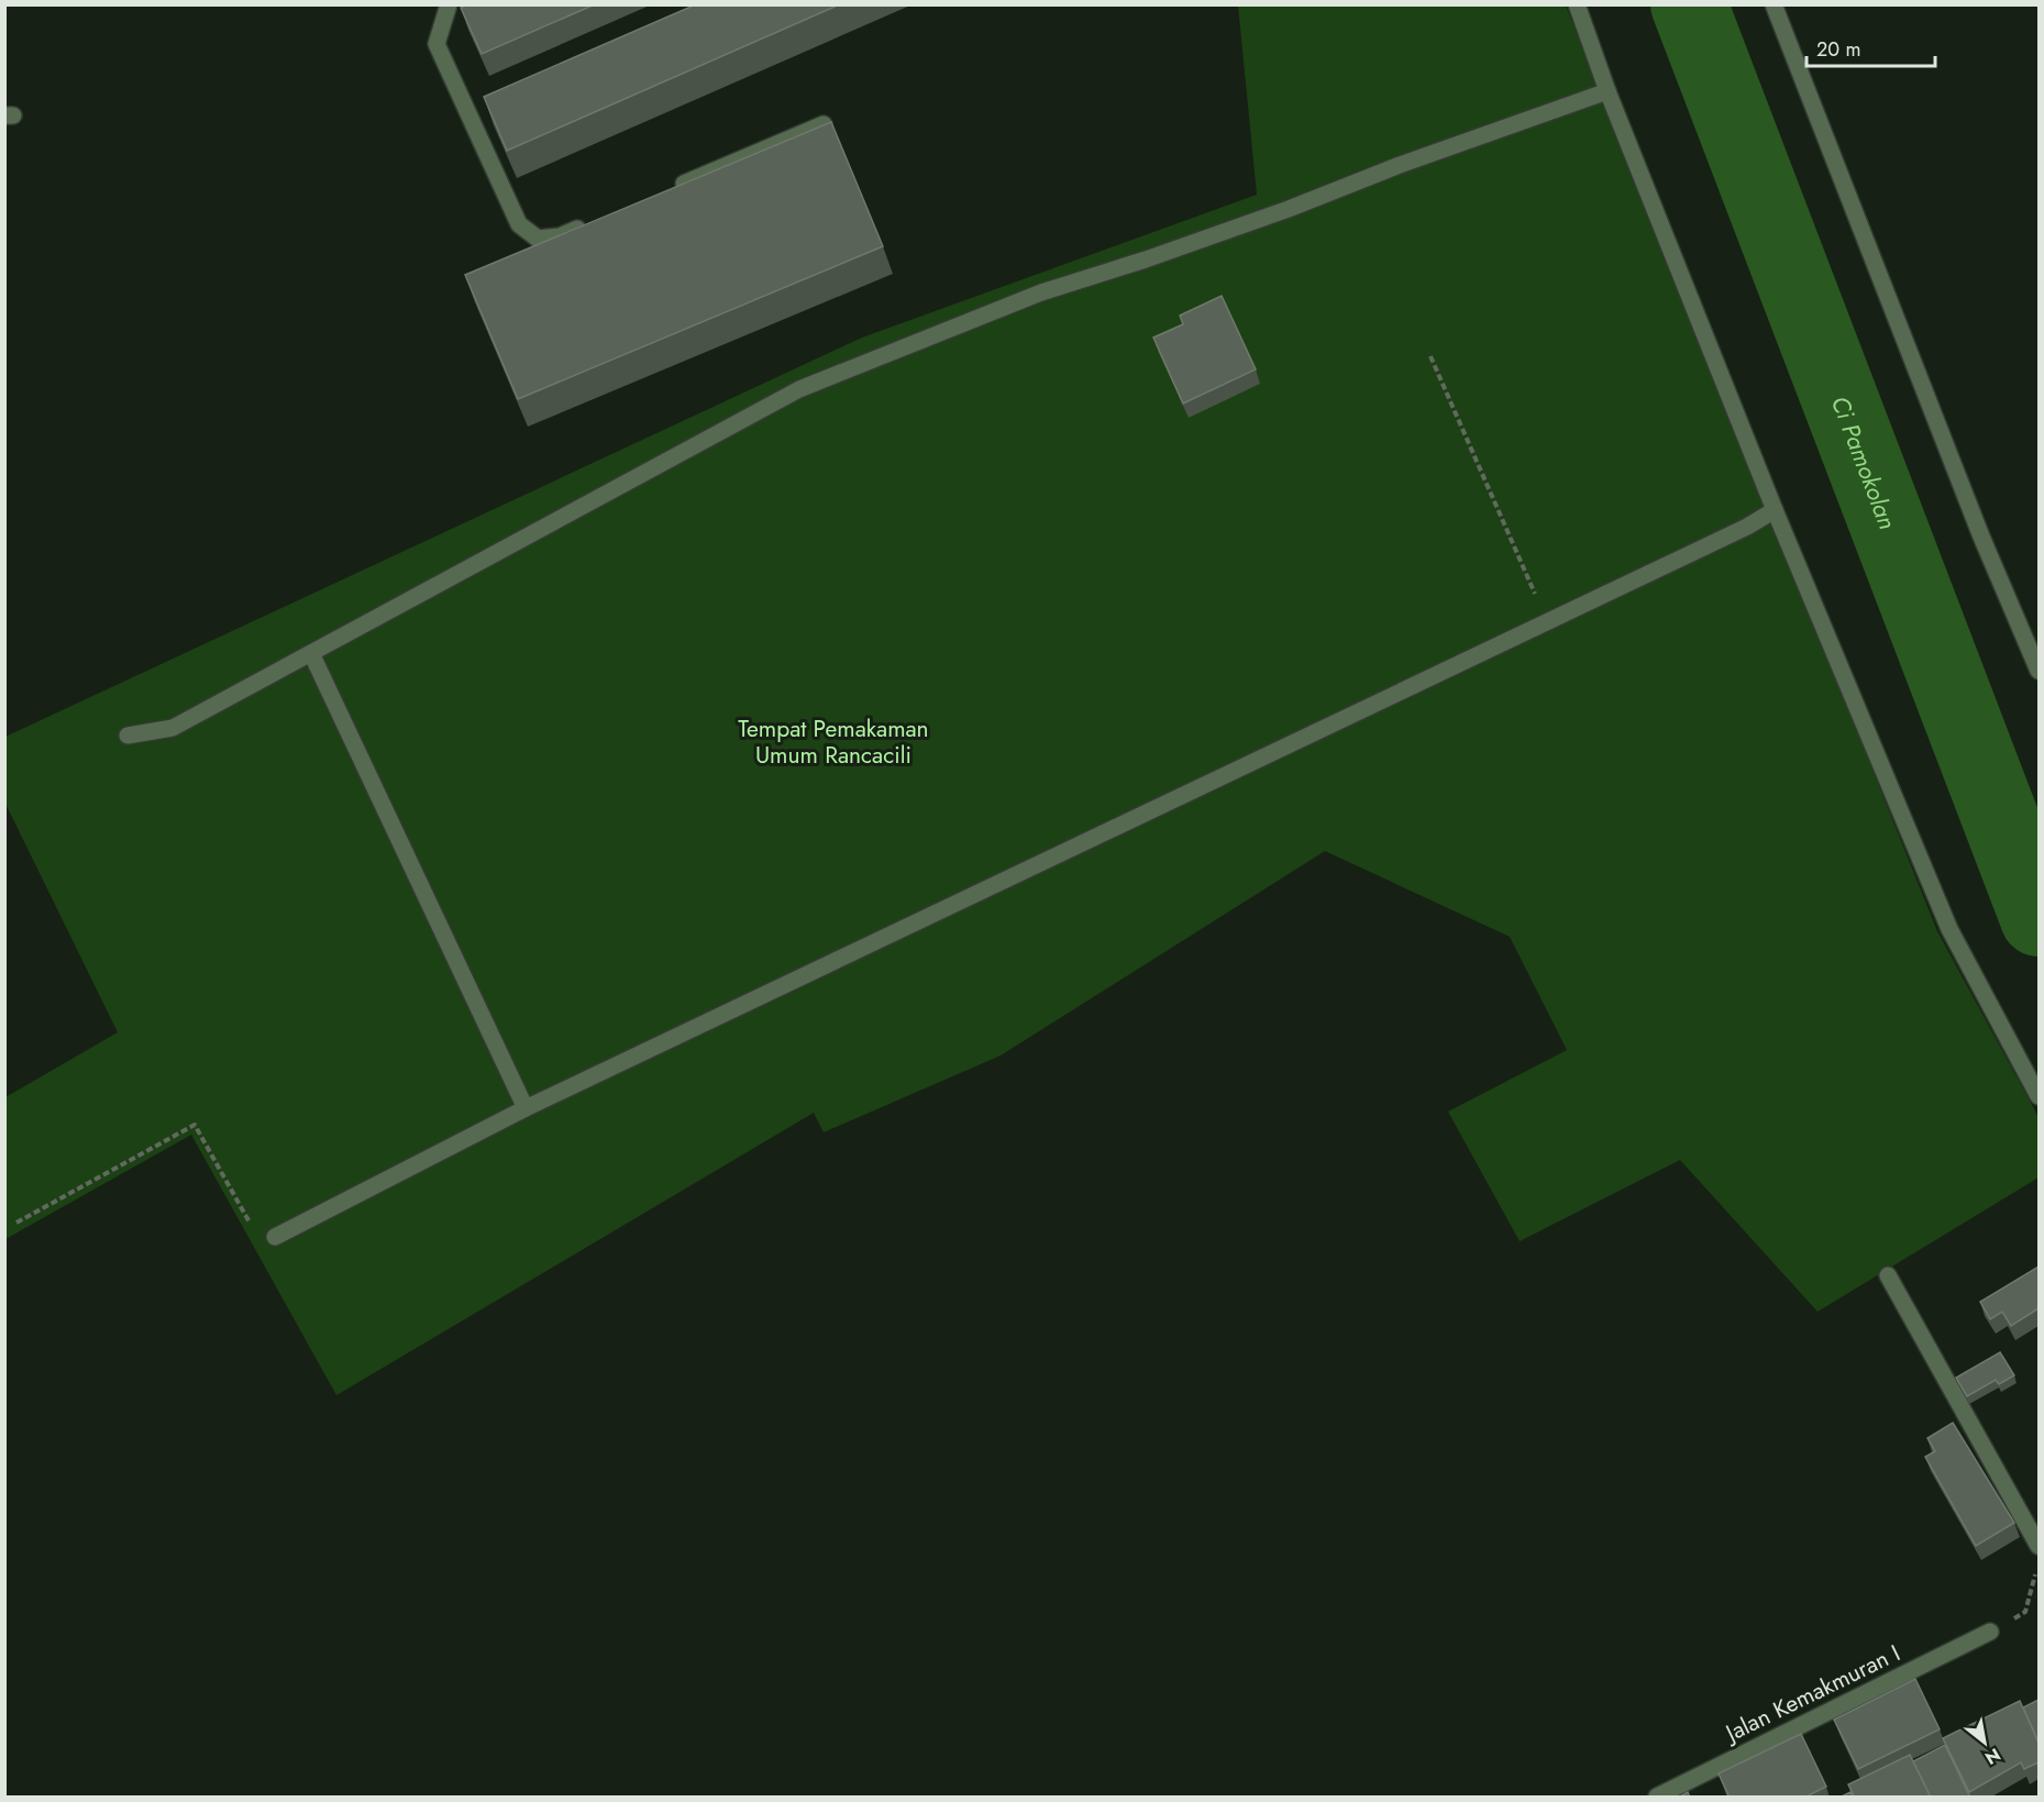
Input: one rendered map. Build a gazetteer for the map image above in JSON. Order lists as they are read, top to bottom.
{
  "streets": {
    "street": ["Jalan Kemakmuran I"]
  },
  "water": ["Ci Pamokolan"],
  "parks": ["Tempat Pemakaman Umum Rancacili"],
  "scale_bar": "20 m",
  "north": "bottom right"
}
